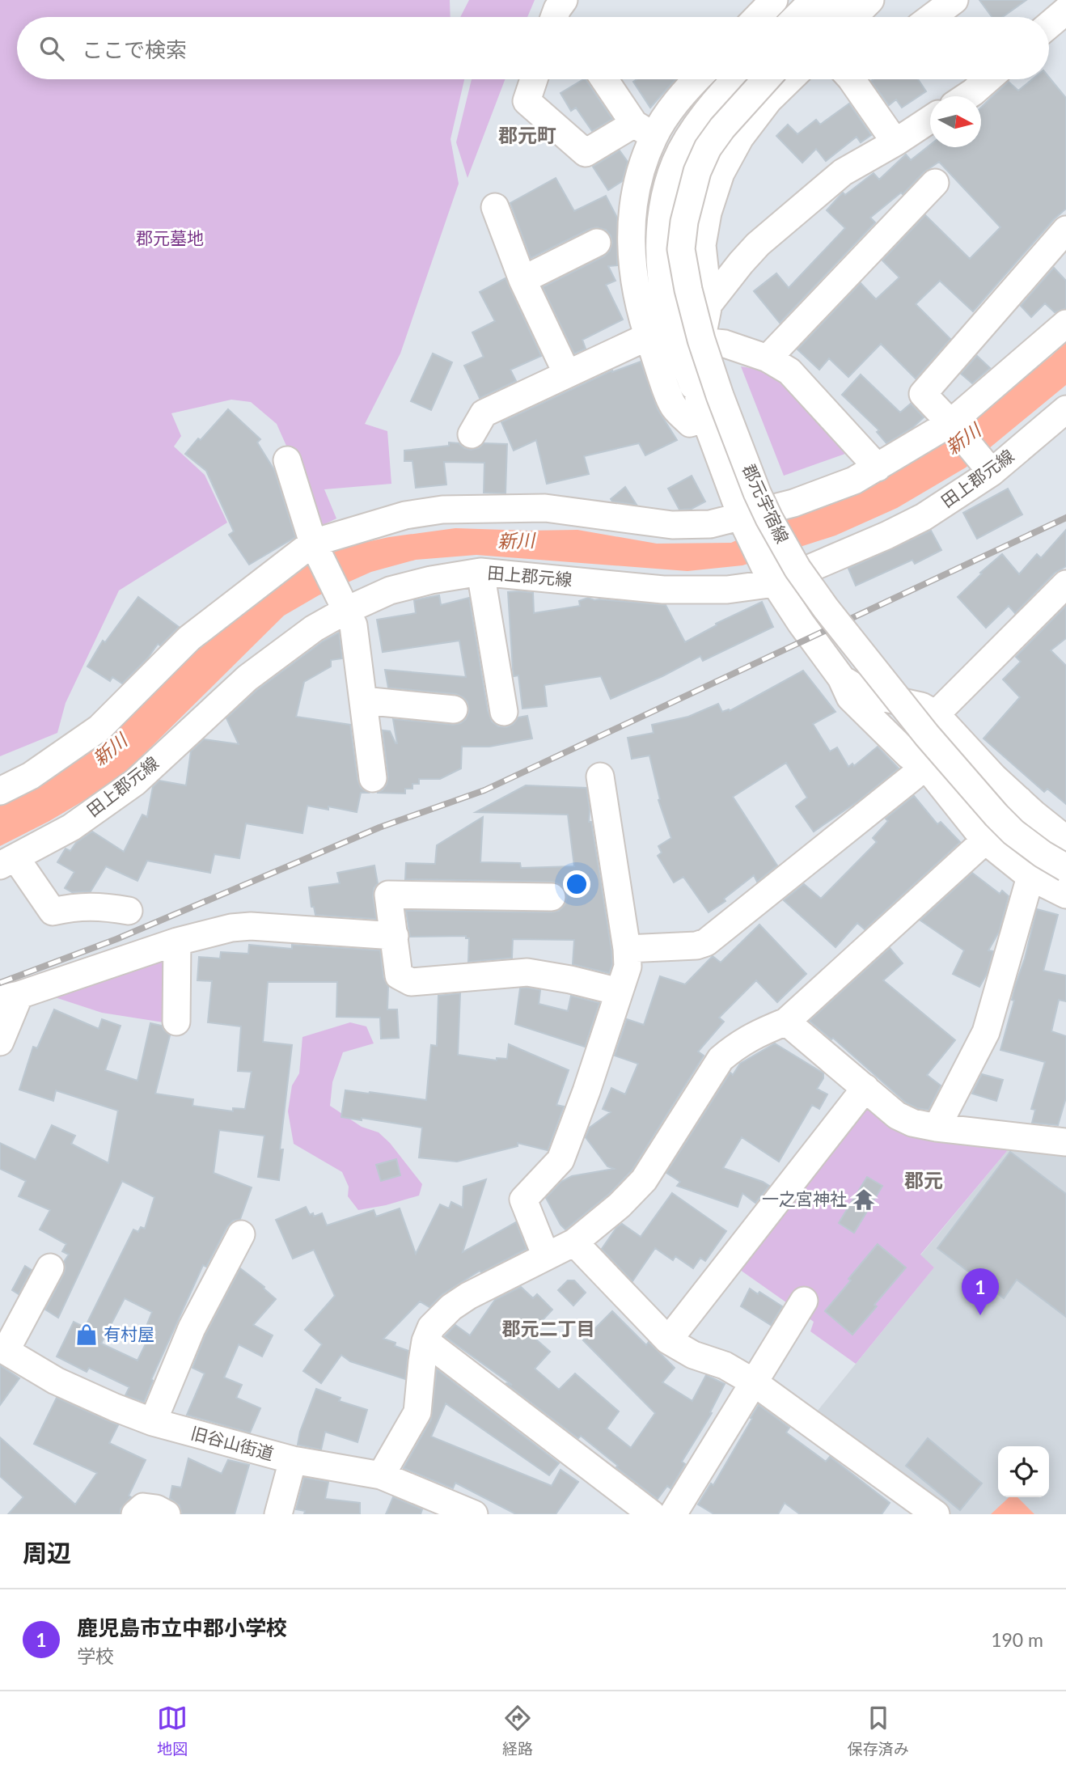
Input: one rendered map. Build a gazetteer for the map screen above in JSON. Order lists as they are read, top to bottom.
{
  "streets": {
    "street": ["田上郡元線", "郡元宇宿線", "旧谷山街道"]
  },
  "districts": ["郡元町", "郡元", "郡元二丁目"],
  "water": ["新川"],
  "parks": ["郡元墓地"],
  "places": {
    "temple": ["一之宮神社"],
    "shop": ["有村屋"]
  },
  "north": "right",
  "page": {
    "search": "ここで検索",
    "pins": "1",
    "heading": "周辺",
    "list": [
      {
        "mark": "1",
        "name": "鹿児島市立中郡小学校",
        "note": "学校",
        "value": "190 m"
      }
    ],
    "nav": ["地図", "経路", "保存済み"]
  }
}
